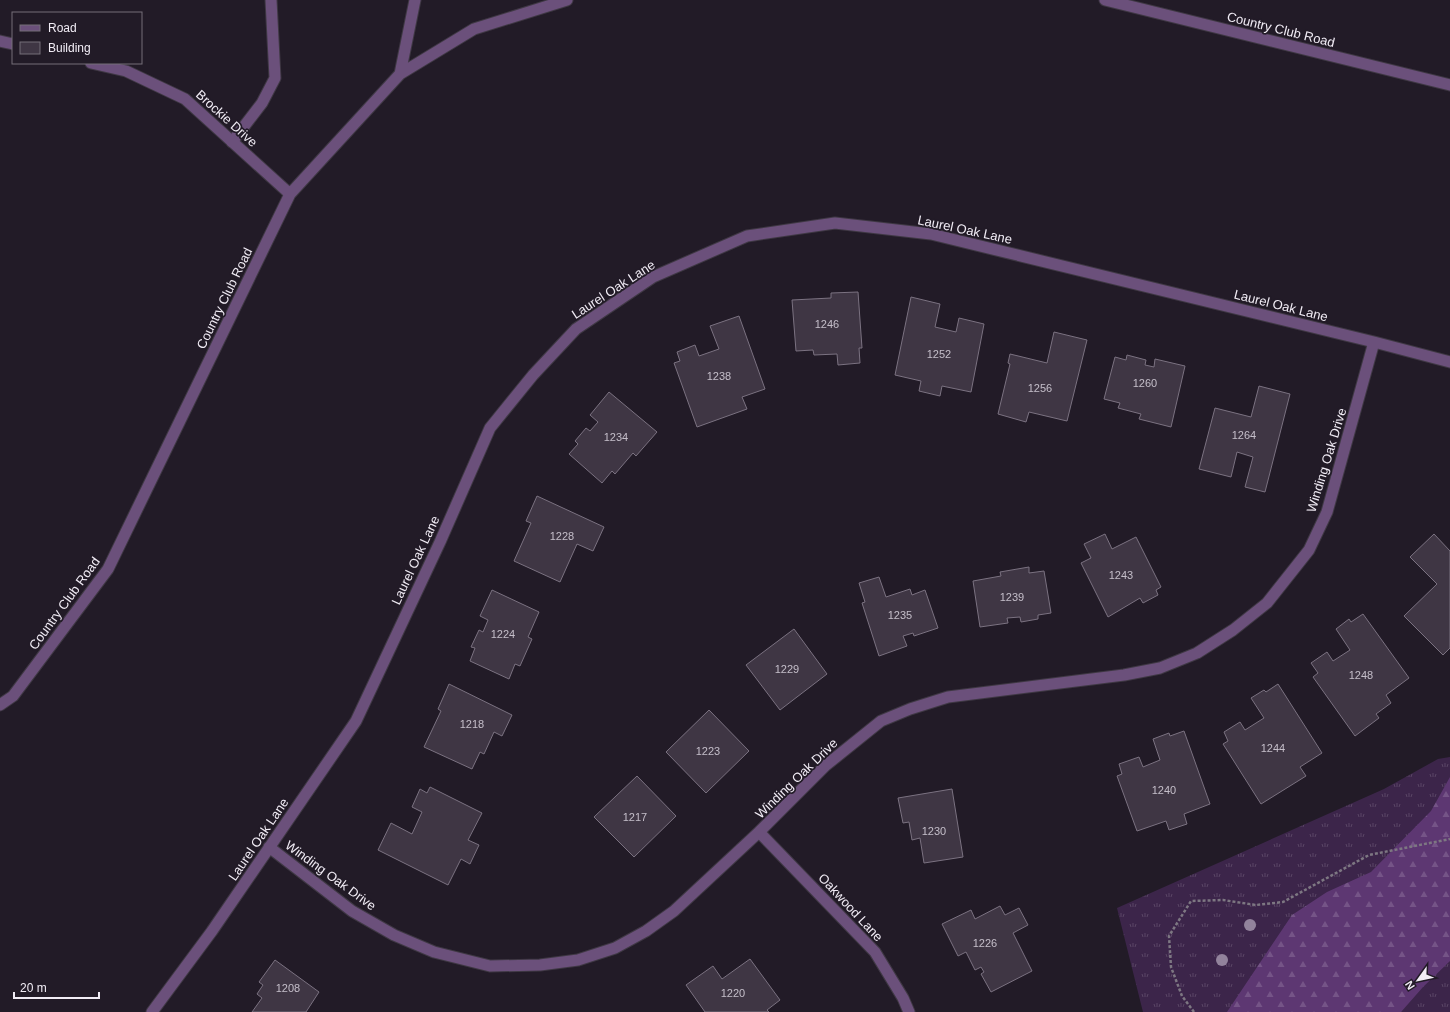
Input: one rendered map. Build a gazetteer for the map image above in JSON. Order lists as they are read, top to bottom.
{
  "streets": {
    "street": [
      "Country Club Road",
      "Brockie Drive",
      "Laurel Oak Lane",
      "Winding Oak Drive",
      "Oakwood Lane"
    ]
  },
  "crossings": [
    ["Country Club Road", "Brockie Drive"],
    ["Laurel Oak Lane", "Winding Oak Drive"],
    ["Winding Oak Drive", "Oakwood Lane"]
  ],
  "house_numbers": [
    "1246",
    "1252",
    "1238",
    "1260",
    "1256",
    "1264",
    "1234",
    "1228",
    "1243",
    "1239",
    "1235",
    "1224",
    "1229",
    "1248",
    "1218",
    "1244",
    "1223",
    "1240",
    "1217",
    "1230",
    "1226",
    "1208",
    "1220"
  ],
  "legend": ["Road", "Building"],
  "scale_bar": "20 m",
  "north": "bottom left"
}
